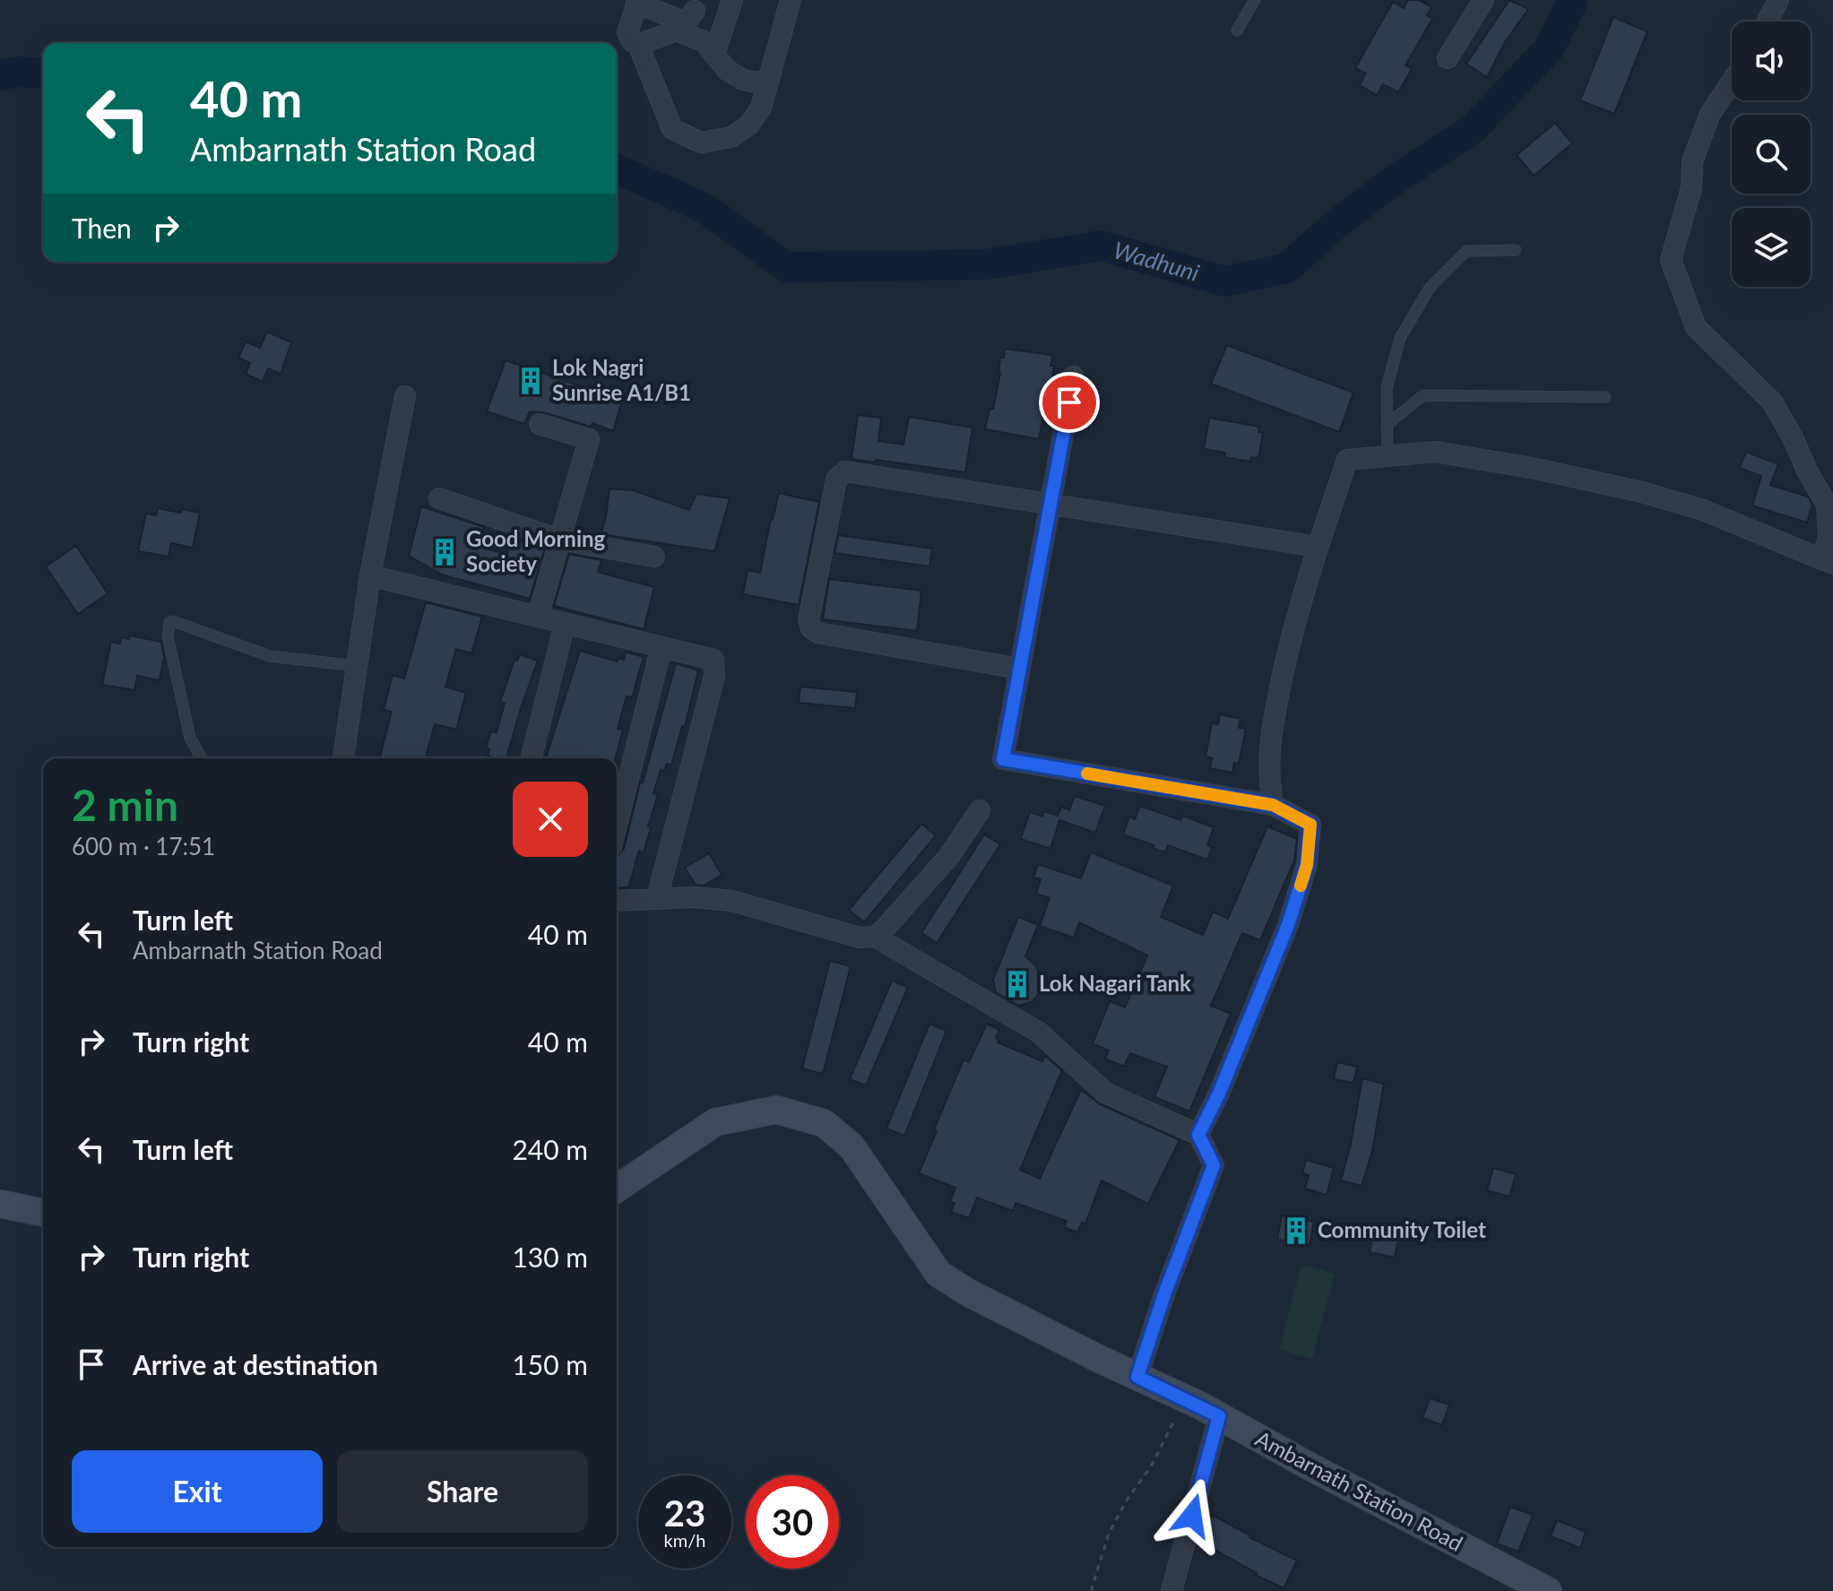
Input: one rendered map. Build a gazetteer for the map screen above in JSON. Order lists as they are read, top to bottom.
{
  "streets": {
    "main road": ["Ambarnath Station Road"]
  },
  "water": ["Wadhuni"],
  "places": {
    "building": [
      "Lok Nagri Sunrise A1/B1",
      "Good Morning Society",
      "Lok Nagari Tank",
      "Community Toilet"
    ]
  },
  "page": {
    "turn": ["40 m", "Ambarnath Station Road"],
    "then": "Then",
    "heading": ["2 min", "600 m · 17:51"],
    "list": [
      {
        "name": "Turn left",
        "note": "Ambarnath Station Road",
        "value": "40 m"
      },
      {
        "name": "Turn right",
        "value": "40 m"
      },
      {
        "name": "Turn left",
        "value": "240 m"
      },
      {
        "name": "Turn right",
        "value": "130 m"
      },
      {
        "name": "Arrive at destination",
        "value": "150 m"
      }
    ],
    "buttons": ["Exit", "Share"],
    "speed": "23 km/h",
    "limit": "30"
  }
}
